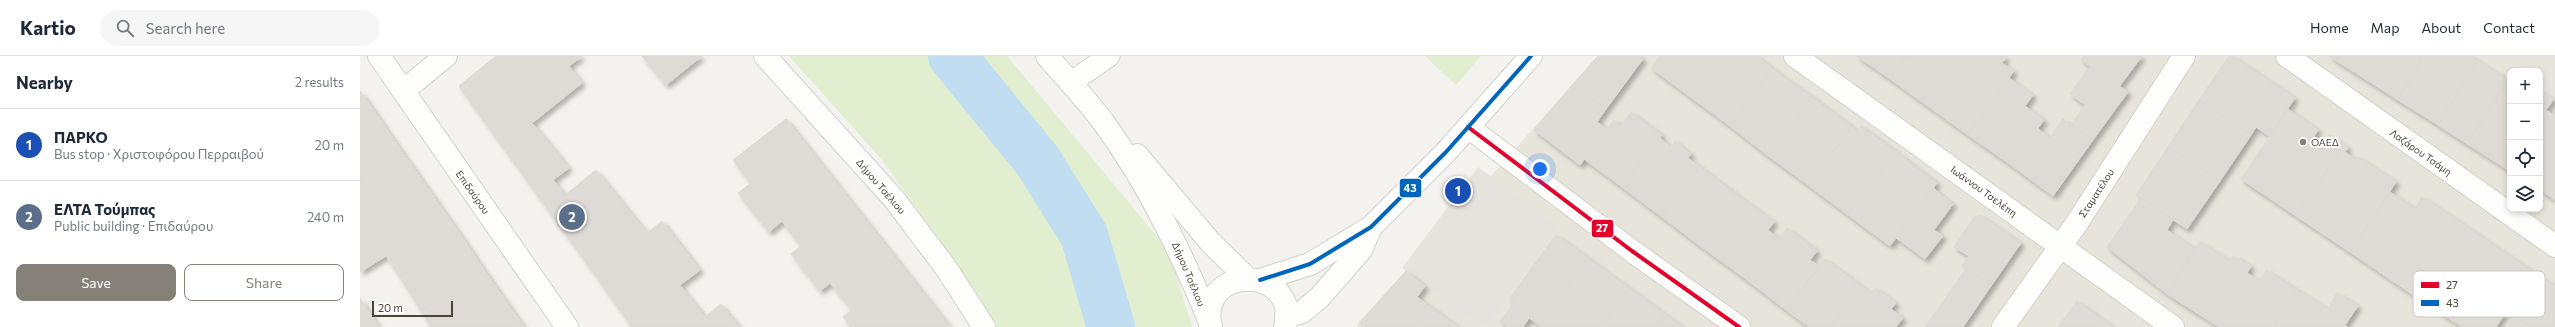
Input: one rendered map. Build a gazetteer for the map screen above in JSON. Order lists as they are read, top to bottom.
{
  "streets": {
    "street": [
      "Λαζάρου Τσάμη",
      "Δήμου Τσέλιου",
      "Ιωάννου Τσελέπη",
      "Επιδαύρου",
      "Σταματέλου"
    ]
  },
  "crossings": [
    ["Ιωάννου Τσελέπη", "Σταματέλου"]
  ],
  "places": ["ΟΑΕΔ"],
  "lines": ["transit line 43", "transit line 27"],
  "legend": ["27", "43"],
  "scale_bar": "20 m",
  "page": {
    "header": "Kartio",
    "search": "Search here",
    "nav": [
      "Home",
      "Map",
      "About",
      "Contact"
    ],
    "heading": ["Nearby", "2 results"],
    "map_buttons": ["+", "−"],
    "list": [
      {
        "mark": "1",
        "name": "ΠΑΡΚΟ",
        "note": "Bus stop · Χριστοφόρου Περραιβού",
        "value": "20 m"
      },
      {
        "mark": "2",
        "name": "ΕΛΤΑ Τούμπας",
        "note": "Public building · Επιδαύρου",
        "value": "240 m"
      }
    ],
    "pins": ["1", "2"],
    "buttons": ["Save", "Share"],
    "scale": "20 m"
  }
}
